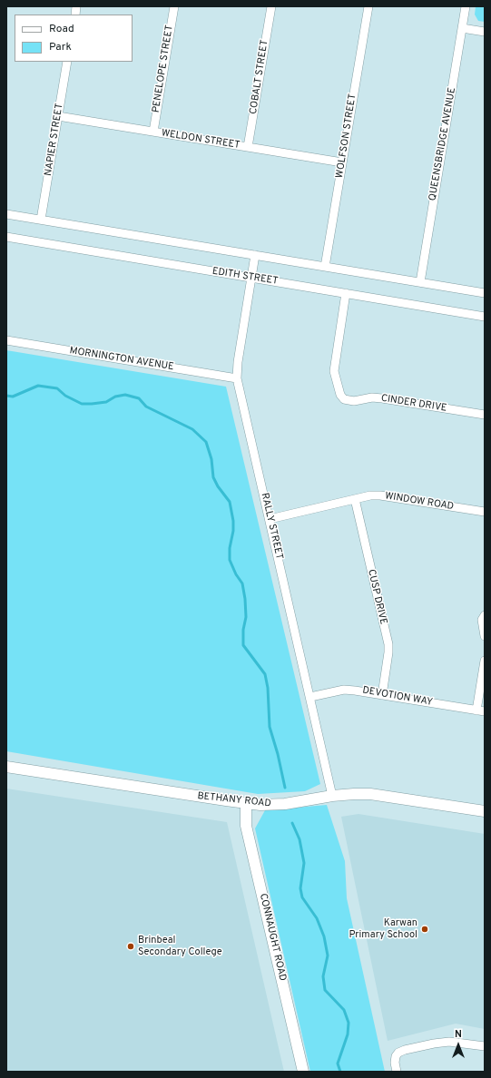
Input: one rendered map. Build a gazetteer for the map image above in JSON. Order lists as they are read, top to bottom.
{
  "streets": {
    "street": [
      "PENELOPE STREET",
      "COBALT STREET",
      "WOLFSON STREET",
      "NAPIER STREET",
      "WELDON STREET",
      "QUEENSBRIDGE AVENUE",
      "EDITH STREET",
      "MORNINGTON AVENUE",
      "CINDER DRIVE",
      "WINDOW ROAD",
      "RALLY STREET",
      "CUSP DRIVE",
      "DEVOTION WAY",
      "BETHANY ROAD",
      "CONNAUGHT ROAD"
    ]
  },
  "crossings": [
    ["PENELOPE STREET", "WELDON STREET"],
    ["COBALT STREET", "WELDON STREET"],
    ["WOLFSON STREET", "WELDON STREET"],
    ["NAPIER STREET", "WELDON STREET"],
    ["EDITH STREET", "CINDER DRIVE"],
    ["EDITH STREET", "RALLY STREET"],
    ["MORNINGTON AVENUE", "RALLY STREET"],
    ["WINDOW ROAD", "RALLY STREET"],
    ["WINDOW ROAD", "CUSP DRIVE"],
    ["RALLY STREET", "DEVOTION WAY"],
    ["RALLY STREET", "BETHANY ROAD"],
    ["CUSP DRIVE", "DEVOTION WAY"],
    ["BETHANY ROAD", "CONNAUGHT ROAD"]
  ],
  "places": ["Karwan Primary School", "Brinbeal Secondary College"],
  "legend": ["Road", "Park"],
  "north": "top"
}
